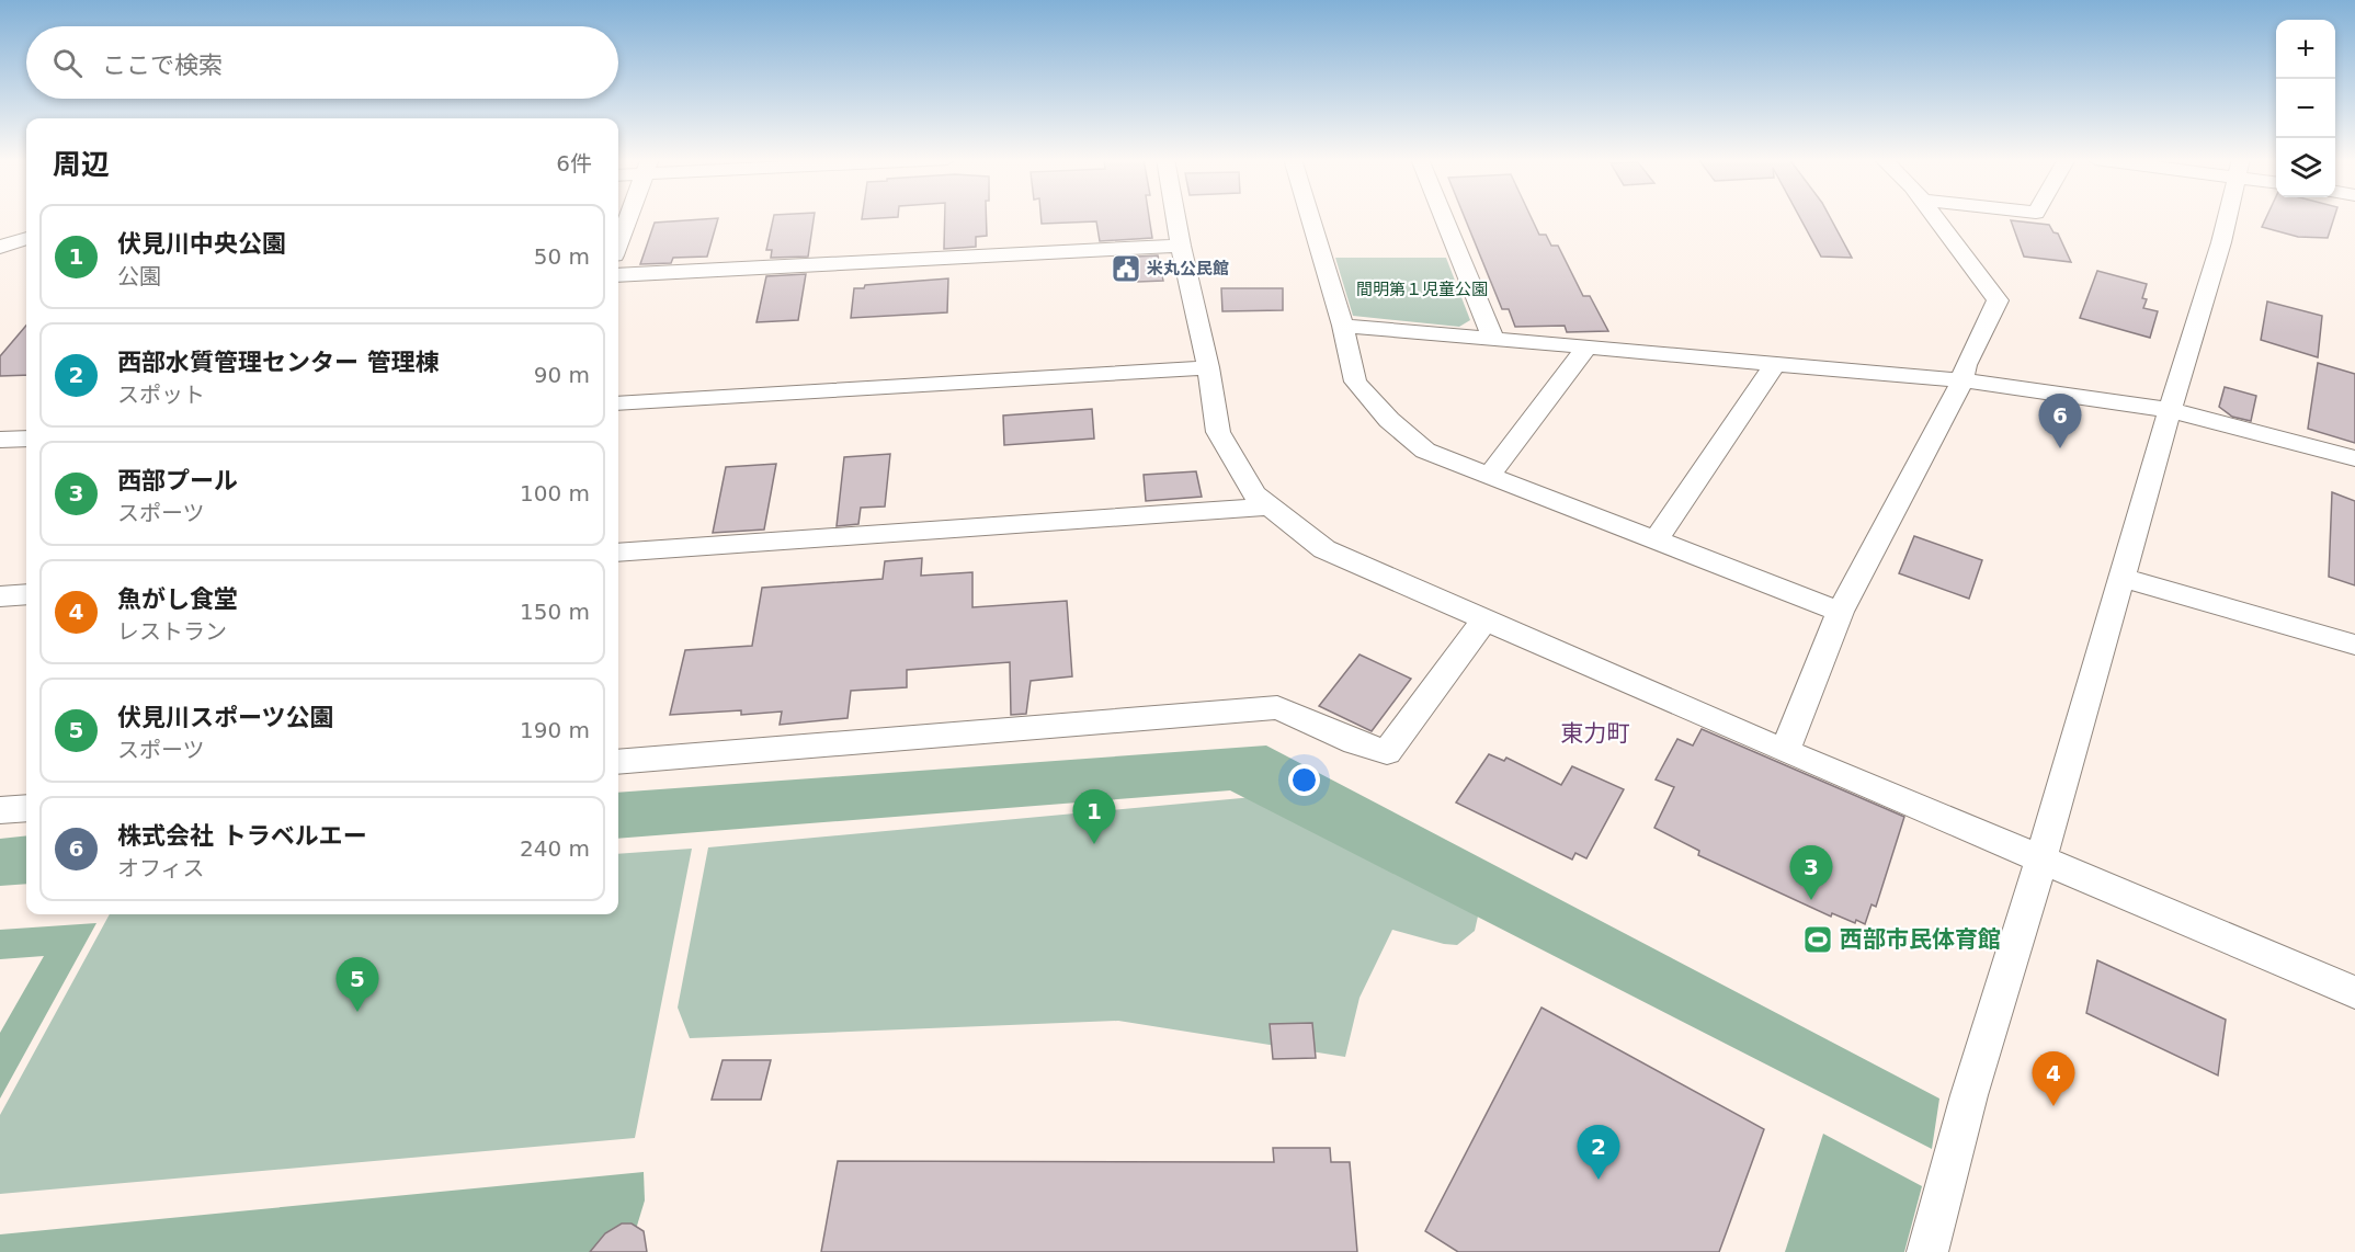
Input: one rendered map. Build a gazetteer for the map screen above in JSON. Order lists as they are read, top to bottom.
{
  "districts": ["東力町"],
  "parks": ["間明第１児童公園"],
  "places": {
    "public building": ["米丸公民館"],
    "sports": ["西部市民体育館"]
  },
  "page": {
    "map_buttons": ["+", "−"],
    "search": "ここで検索",
    "heading": ["周辺", "6件"],
    "list": [
      {
        "mark": "1",
        "name": "伏見川中央公園",
        "note": "公園",
        "value": "50 m"
      },
      {
        "mark": "2",
        "name": "西部水質管理センター 管理棟",
        "note": "スポット",
        "value": "90 m"
      },
      {
        "mark": "3",
        "name": "西部プール",
        "note": "スポーツ",
        "value": "100 m"
      },
      {
        "mark": "4",
        "name": "魚がし食堂",
        "note": "レストラン",
        "value": "150 m"
      },
      {
        "mark": "5",
        "name": "伏見川スポーツ公園",
        "note": "スポーツ",
        "value": "190 m"
      },
      {
        "mark": "6",
        "name": "株式会社 トラベルエー",
        "note": "オフィス",
        "value": "240 m"
      }
    ],
    "pins": [
      "6",
      "1",
      "3",
      "5",
      "4",
      "2"
    ]
  }
}
